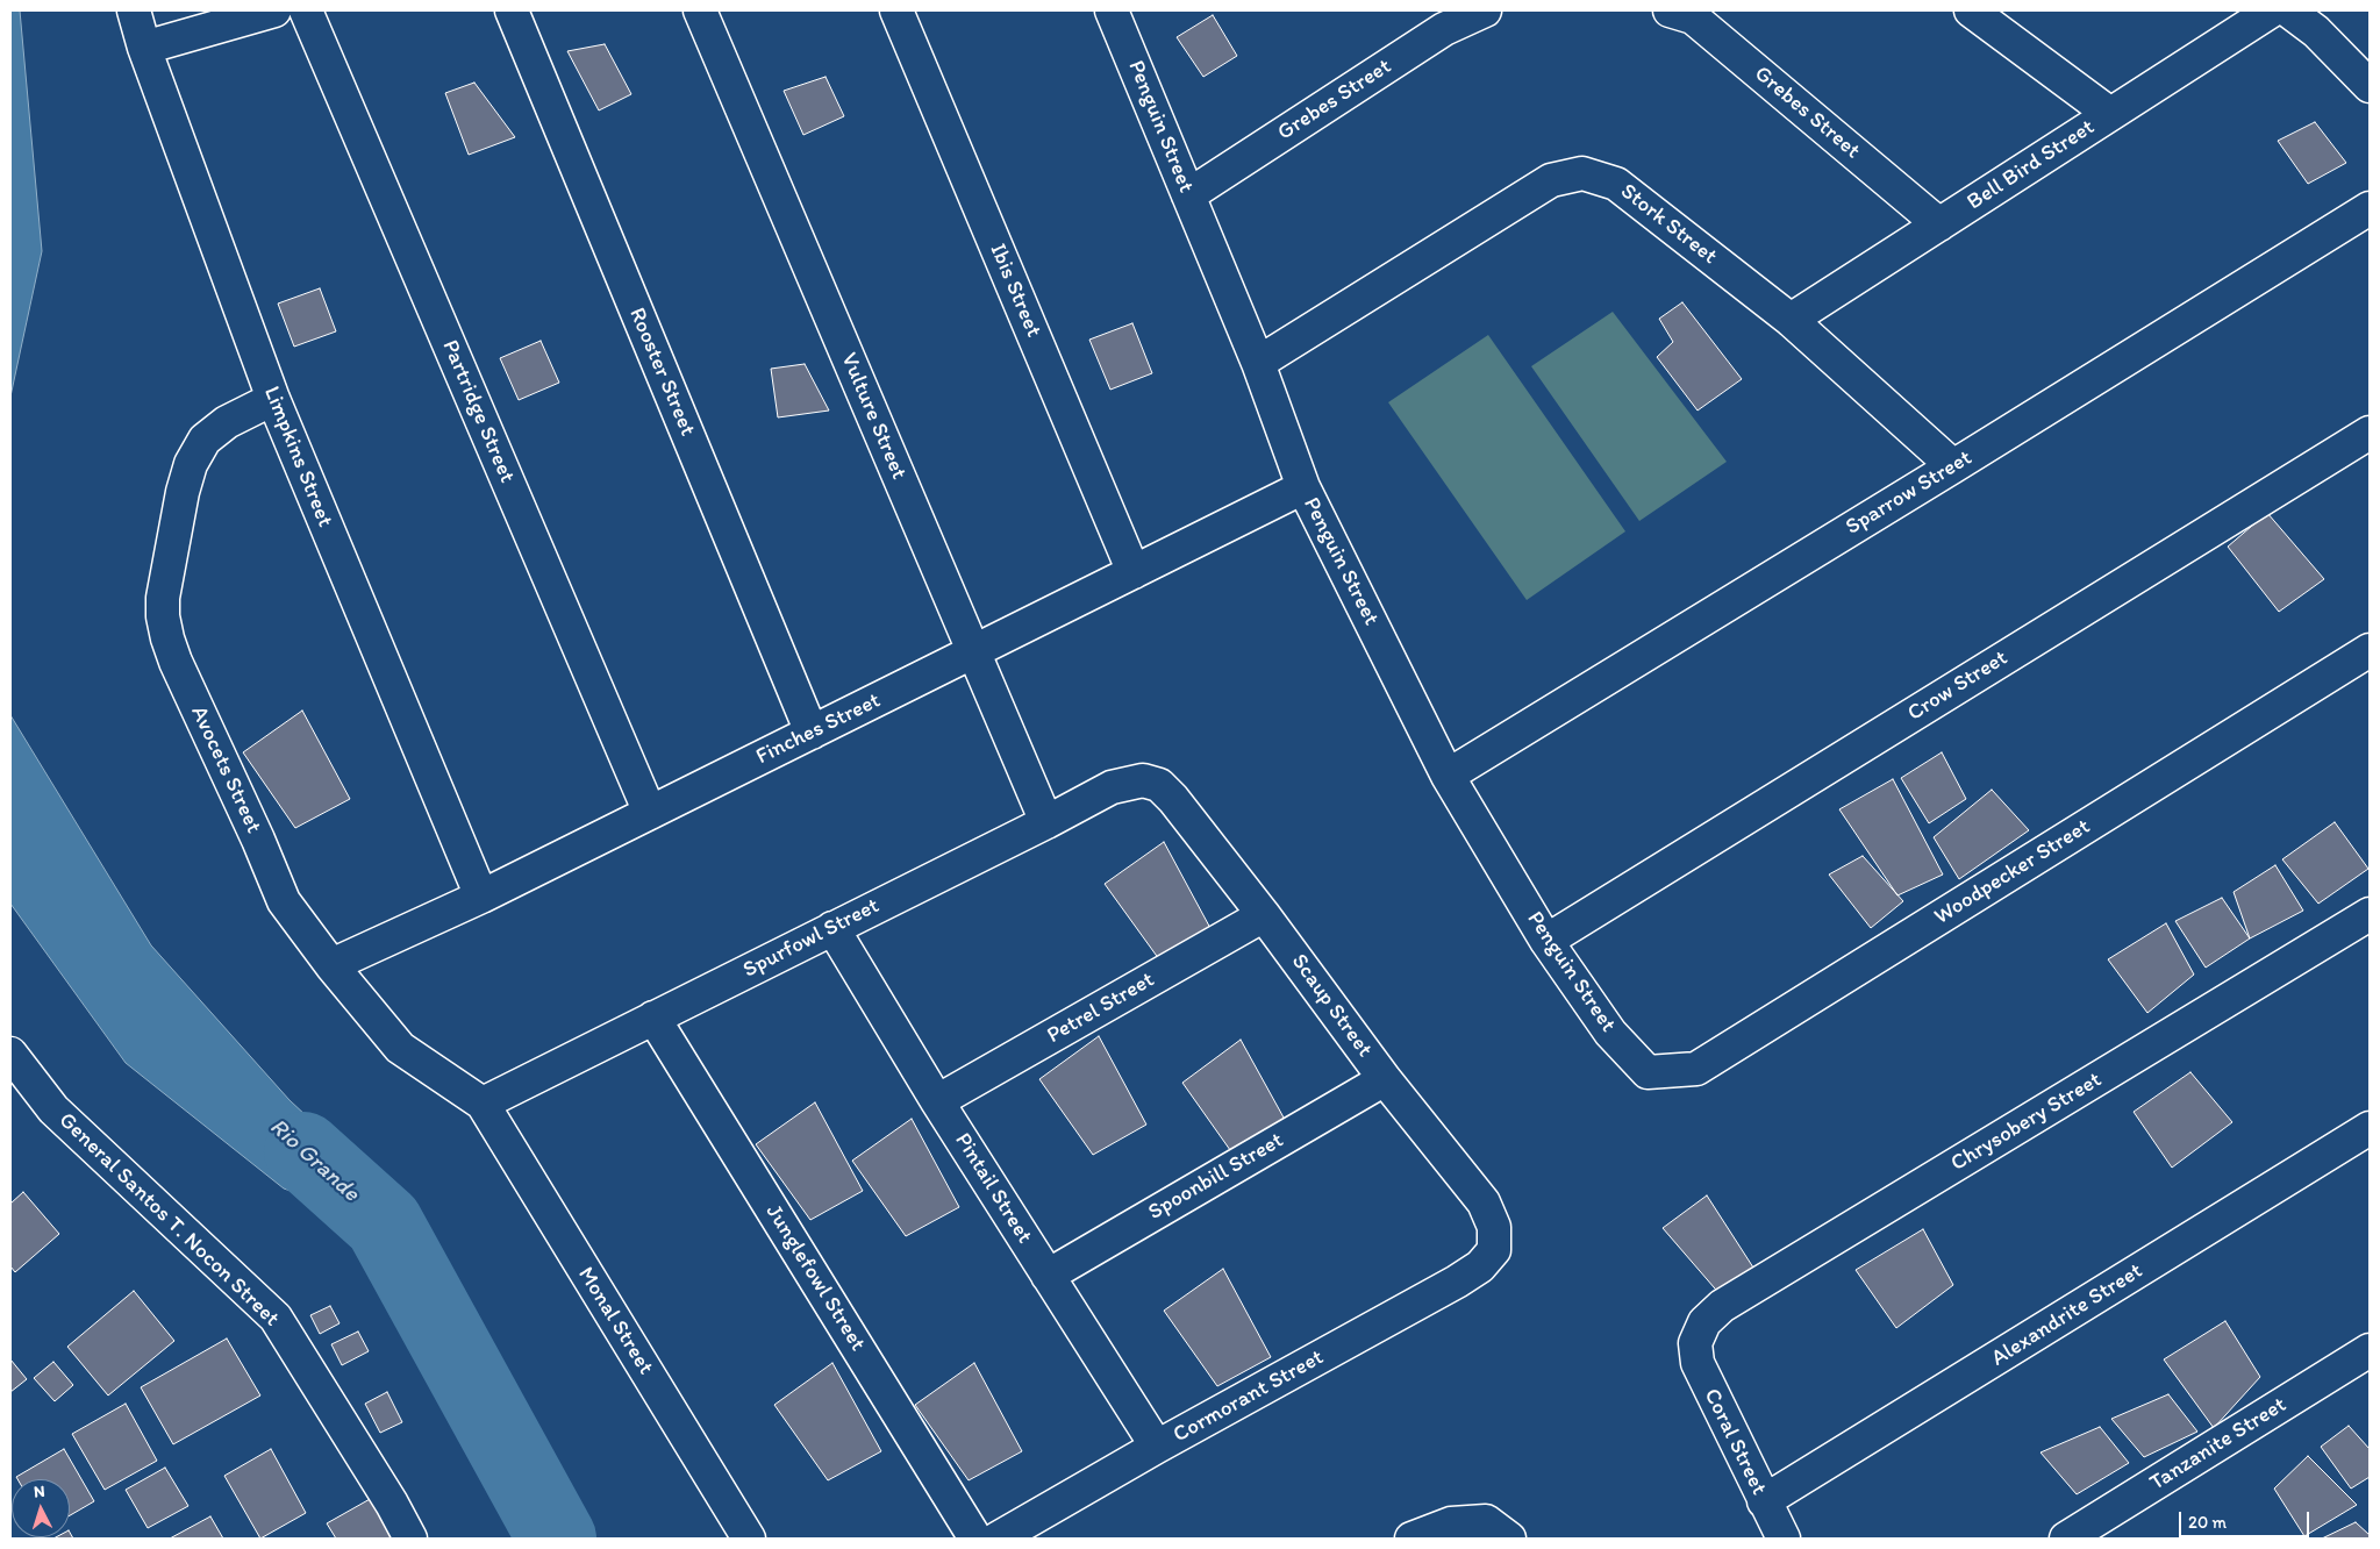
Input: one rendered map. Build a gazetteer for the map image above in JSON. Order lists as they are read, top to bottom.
{
  "streets": {
    "street": [
      "Grebes Street",
      "Penguin Street",
      "Bell Bird Street",
      "Stork Street",
      "Ibis Street",
      "Rooster Street",
      "Partridge Street",
      "Vulture Street",
      "Limpkins Street",
      "Sparrow Street",
      "Crow Street",
      "Finches Street",
      "Avocets Street",
      "Woodpecker Street",
      "Spurfowl Street",
      "Scaup Street",
      "Petrel Street",
      "Chrysobery Street",
      "Spoonbill Street",
      "Pintail Street",
      "General Santos T. Nocon Street",
      "Junglefowl Street",
      "Alexandrite Street",
      "Monal Street",
      "Cormorant Street",
      "Coral Street",
      "Tanzanite Street"
    ]
  },
  "crossings": [
    ["Grebes Street", "Penguin Street"],
    ["Grebes Street", "Bell Bird Street"],
    ["Penguin Street", "Stork Street"],
    ["Penguin Street", "Sparrow Street"],
    ["Penguin Street", "Crow Street"],
    ["Penguin Street", "Finches Street"],
    ["Penguin Street", "Woodpecker Street"],
    ["Bell Bird Street", "Stork Street"],
    ["Stork Street", "Sparrow Street"],
    ["Ibis Street", "Finches Street"],
    ["Rooster Street", "Finches Street"],
    ["Partridge Street", "Finches Street"],
    ["Vulture Street", "Finches Street"],
    ["Vulture Street", "Spurfowl Street"],
    ["Limpkins Street", "Finches Street"],
    ["Limpkins Street", "Avocets Street"],
    ["Finches Street", "Avocets Street"],
    ["Avocets Street", "Spurfowl Street"],
    ["Avocets Street", "Monal Street"],
    ["Spurfowl Street", "Scaup Street"],
    ["Spurfowl Street", "Pintail Street"],
    ["Spurfowl Street", "Junglefowl Street"],
    ["Spurfowl Street", "Monal Street"],
    ["Scaup Street", "Petrel Street"],
    ["Scaup Street", "Spoonbill Street"],
    ["Scaup Street", "Cormorant Street"],
    ["Petrel Street", "Pintail Street"],
    ["Chrysobery Street", "Coral Street"],
    ["Spoonbill Street", "Pintail Street"],
    ["Pintail Street", "Cormorant Street"],
    ["Alexandrite Street", "Coral Street"]
  ],
  "water": ["Rio Grande"],
  "scale_bar": "20 m",
  "north": "top"
}
